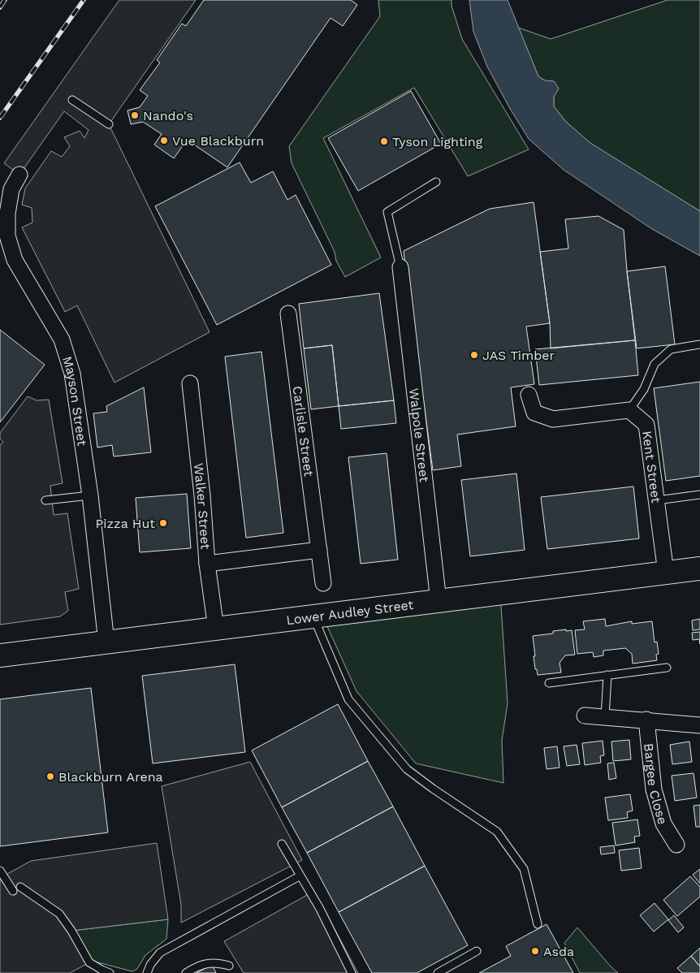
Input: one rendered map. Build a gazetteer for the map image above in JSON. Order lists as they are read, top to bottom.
{
  "streets": {
    "highway": ["Lower Audley Street"],
    "street": [
      "Mayson Street",
      "Carlisle Street",
      "Walpole Street",
      "Kent Street",
      "Walker Street",
      "Bargee Close"
    ]
  },
  "crossings": [
    ["Mayson Street", "Lower Audley Street"],
    ["Walpole Street", "Lower Audley Street"],
    ["Kent Street", "Lower Audley Street"],
    ["Walker Street", "Lower Audley Street"]
  ],
  "places": [
    "Nando's",
    "Vue Blackburn",
    "Tyson Lighting",
    "JAS Timber",
    "Pizza Hut",
    "Blackburn Arena",
    "Asda"
  ]
}
